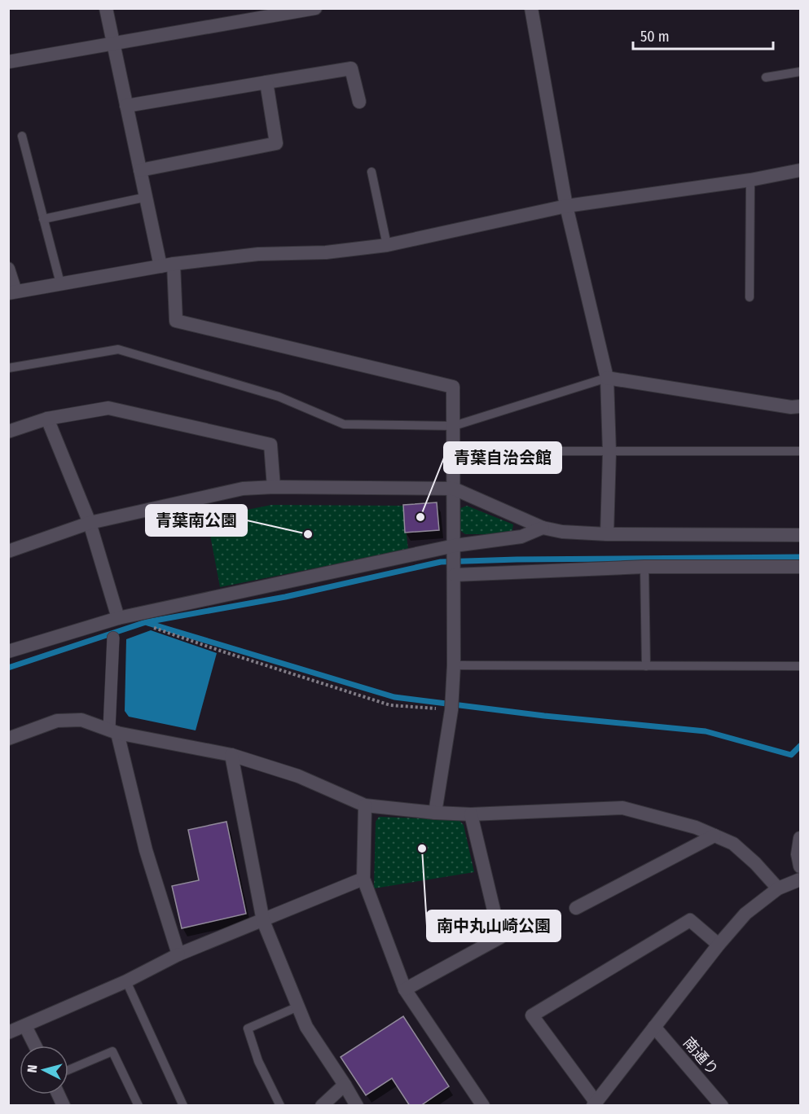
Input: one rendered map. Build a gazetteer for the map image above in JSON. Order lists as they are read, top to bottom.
{
  "streets": {
    "street": ["南通り"]
  },
  "places": ["青葉自治会館", "青葉南公園", "南中丸山崎公園"],
  "scale_bar": "50 m",
  "north": "left"
}
